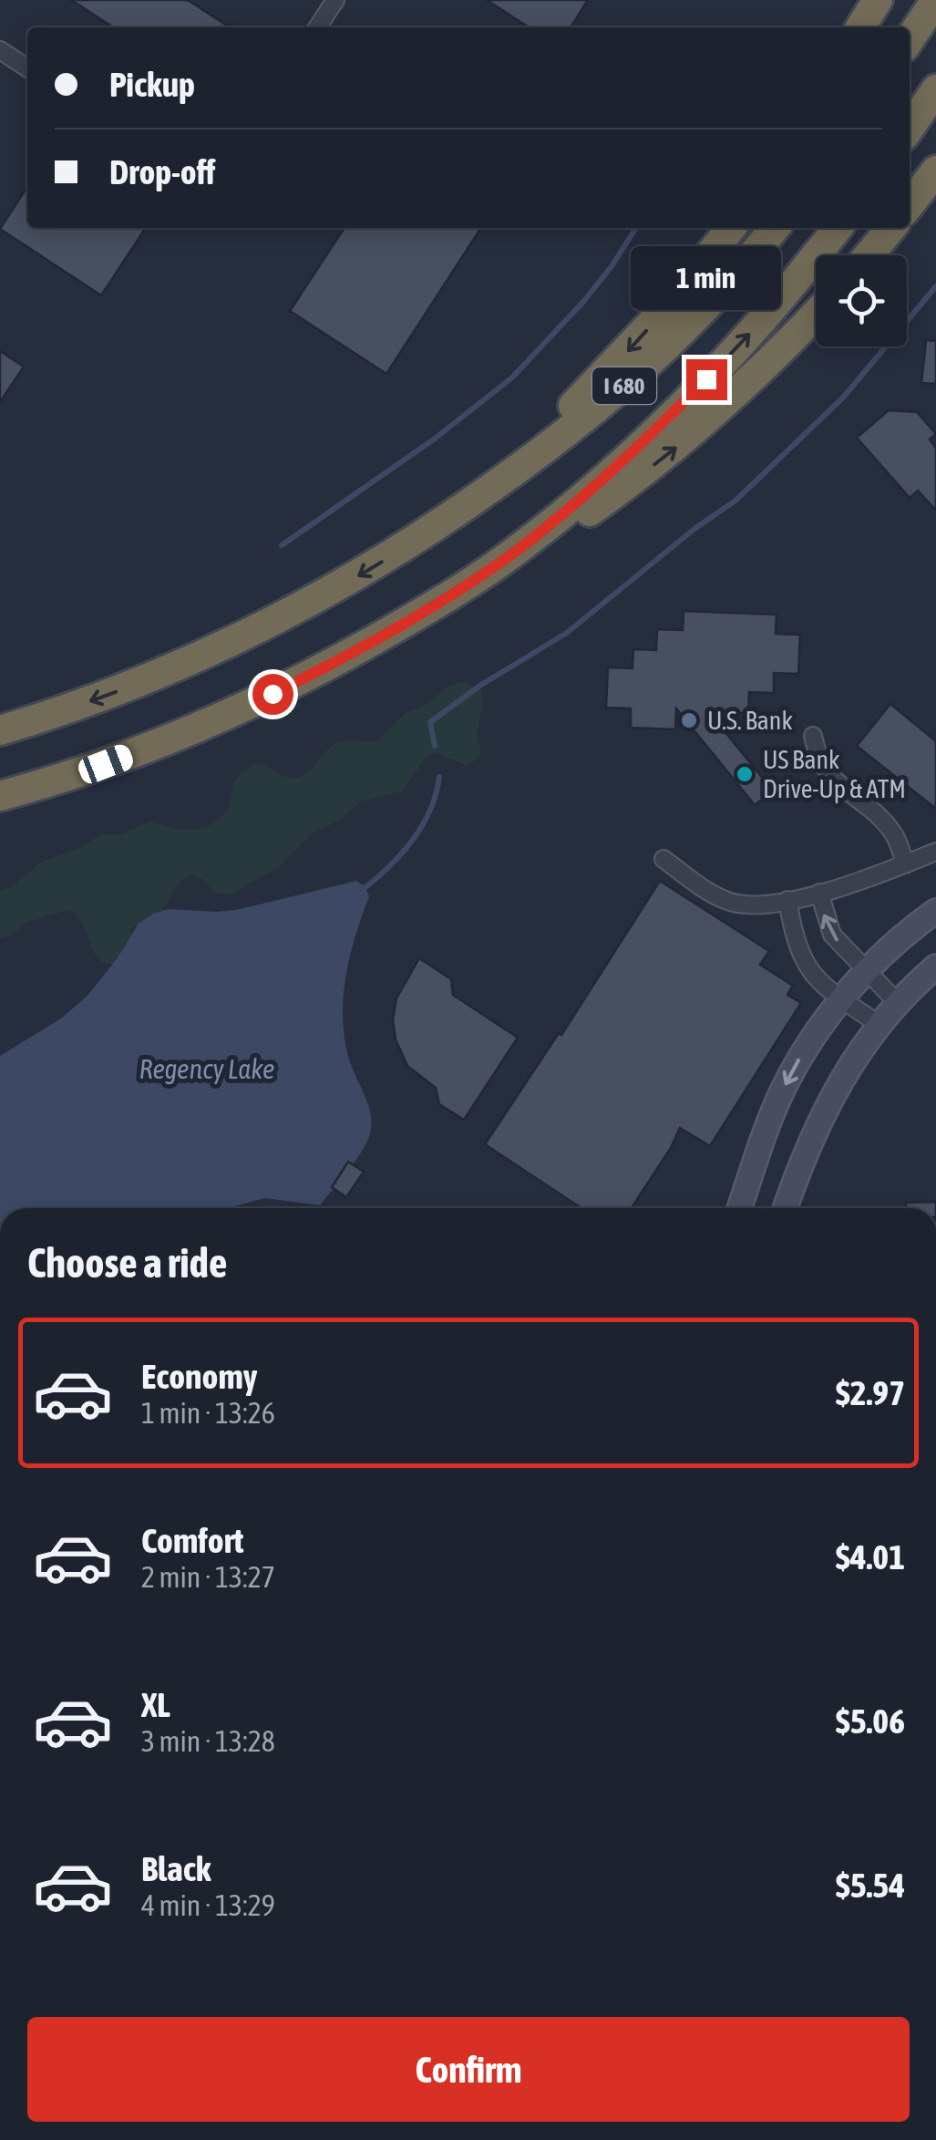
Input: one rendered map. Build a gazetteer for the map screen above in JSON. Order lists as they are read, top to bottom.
{
  "streets": {
    "highway": ["I 680"]
  },
  "water": ["Regency Lake"],
  "places": ["U.S. Bank", "US Bank Drive-Up & ATM"],
  "page": {
    "banner": ["Pickup", "Drop-off"],
    "bubble": "1 min",
    "heading": "Choose a ride",
    "list": [
      {
        "name": "Economy",
        "note": "1 min · 13:26",
        "value": "$2.97"
      },
      {
        "name": "Comfort",
        "note": "2 min · 13:27",
        "value": "$4.01"
      },
      {
        "name": "XL",
        "note": "3 min · 13:28",
        "value": "$5.06"
      },
      {
        "name": "Black",
        "note": "4 min · 13:29",
        "value": "$5.54"
      }
    ],
    "buttons": "Confirm"
  }
}
